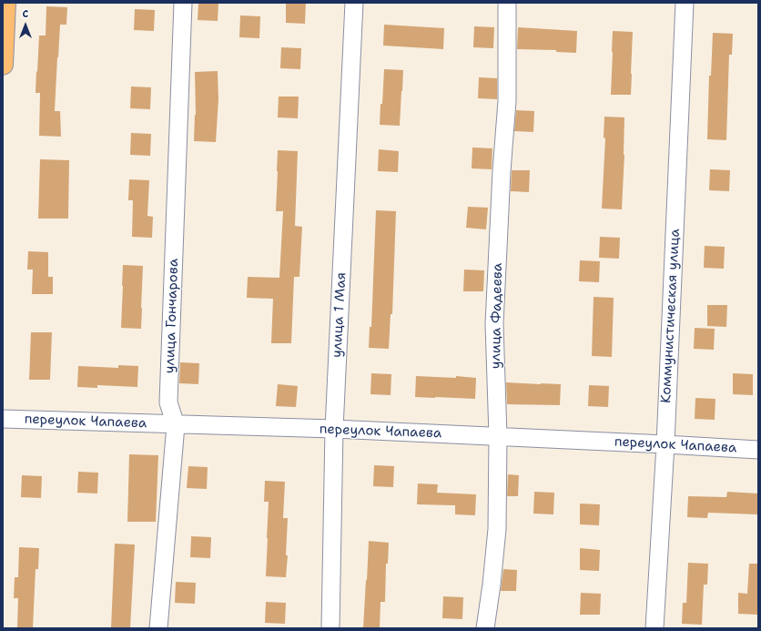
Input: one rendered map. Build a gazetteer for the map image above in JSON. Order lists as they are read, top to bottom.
{
  "streets": {
    "street": [
      "улица 1 Мая",
      "улица Гончарова",
      "улица Фадеева",
      "Коммунистическая улица",
      "переулок Чапаева"
    ]
  },
  "crossings": [
    ["улица 1 Мая", "переулок Чапаева"],
    ["улица Гончарова", "переулок Чапаева"],
    ["улица Фадеева", "переулок Чапаева"],
    ["Коммунистическая улица", "переулок Чапаева"]
  ],
  "north": "top"
}
